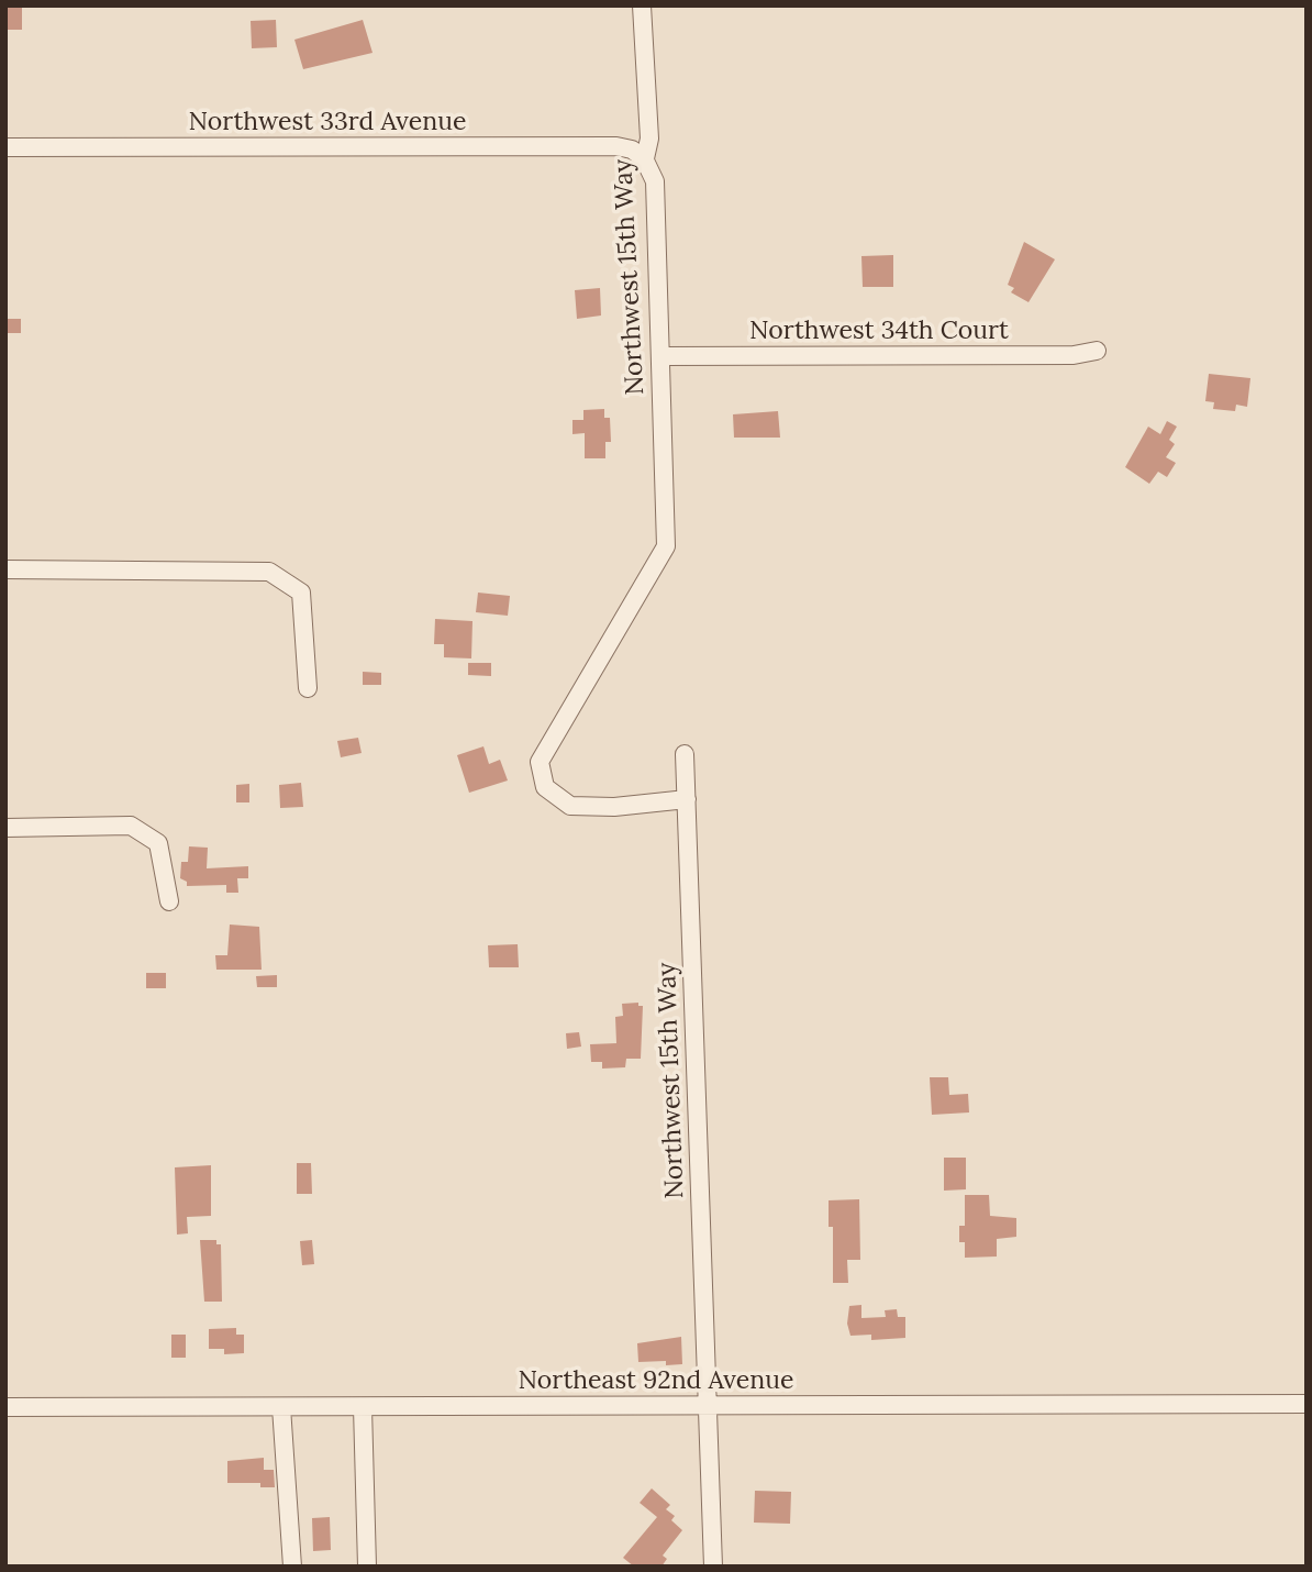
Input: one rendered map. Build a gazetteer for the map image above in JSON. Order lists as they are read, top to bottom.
{
  "streets": {
    "street": [
      "Northwest 33rd Avenue",
      "Northwest 15th Way",
      "Northwest 34th Court",
      "Northeast 92nd Avenue"
    ]
  },
  "crossings": [
    ["Northwest 33rd Avenue", "Northwest 15th Way"],
    ["Northwest 15th Way", "Northwest 34th Court"],
    ["Northwest 15th Way", "Northeast 92nd Avenue"]
  ]
}
